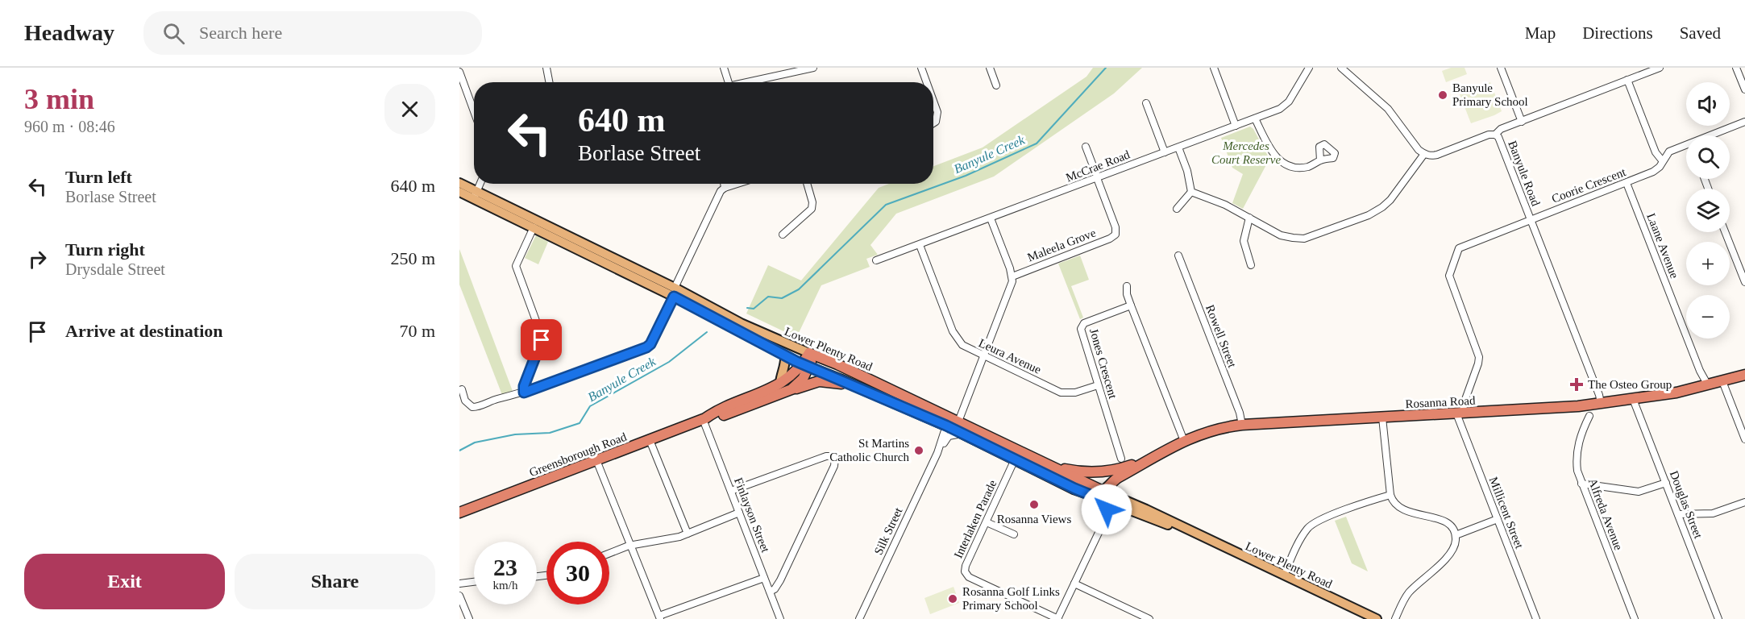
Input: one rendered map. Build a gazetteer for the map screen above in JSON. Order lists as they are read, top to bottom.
{
  "streets": {
    "highway": ["Lower Plenty Road", "Rosanna Road", "Greensborough Road"],
    "street": [
      "McCrae Road",
      "Banyule Road",
      "Coorie Crescent",
      "Maleela Grove",
      "Laane Avenue",
      "Rowell Street",
      "Leura Avenue",
      "Jones Crescent",
      "Douglas Street",
      "Millicent Street",
      "Alfreda Avenue",
      "Finlayson Street",
      "Interlaken Parade",
      "Silk Street"
    ]
  },
  "crossings": [
    ["McCrae Road", "Maleela Grove"],
    ["McCrae Road", "Leura Avenue"],
    ["Banyule Road", "Coorie Crescent"],
    ["Banyule Road", "Rosanna Road"],
    ["Coorie Crescent", "Laane Avenue"],
    ["Coorie Crescent", "Rosanna Road"],
    ["Coorie Crescent", "Millicent Street"],
    ["Laane Avenue", "Rosanna Road"],
    ["Rowell Street", "Rosanna Road"],
    ["Lower Plenty Road", "Rosanna Road"],
    ["Lower Plenty Road", "Greensborough Road"],
    ["Lower Plenty Road", "Interlaken Parade"],
    ["Lower Plenty Road", "Silk Street"],
    ["Leura Avenue", "Jones Crescent"],
    ["Rosanna Road", "Douglas Street"],
    ["Rosanna Road", "Millicent Street"],
    ["Greensborough Road", "Finlayson Street"]
  ],
  "water": ["Banyule Creek"],
  "parks": ["Mercedes Court Reserve"],
  "places": {
    "other": [
      "Banyule Primary School",
      "St Martins Catholic Church",
      "Rosanna Views",
      "Rosanna Golf Links Primary School"
    ],
    "health": ["The Osteo Group"]
  },
  "page": {
    "header": "Headway",
    "search": "Search here",
    "nav": ["Map", "Directions", "Saved"],
    "heading": ["3 min", "960 m · 08:46"],
    "map_buttons": ["+", "−"],
    "turn": ["640 m", "Borlase Street"],
    "list": [
      {
        "name": "Turn left",
        "note": "Borlase Street",
        "value": "640 m"
      },
      {
        "name": "Turn right",
        "note": "Drysdale Street",
        "value": "250 m"
      },
      {
        "name": "Arrive at destination",
        "value": "70 m"
      }
    ],
    "speed": "23 km/h",
    "limit": "30",
    "buttons": ["Exit", "Share"]
  }
}
